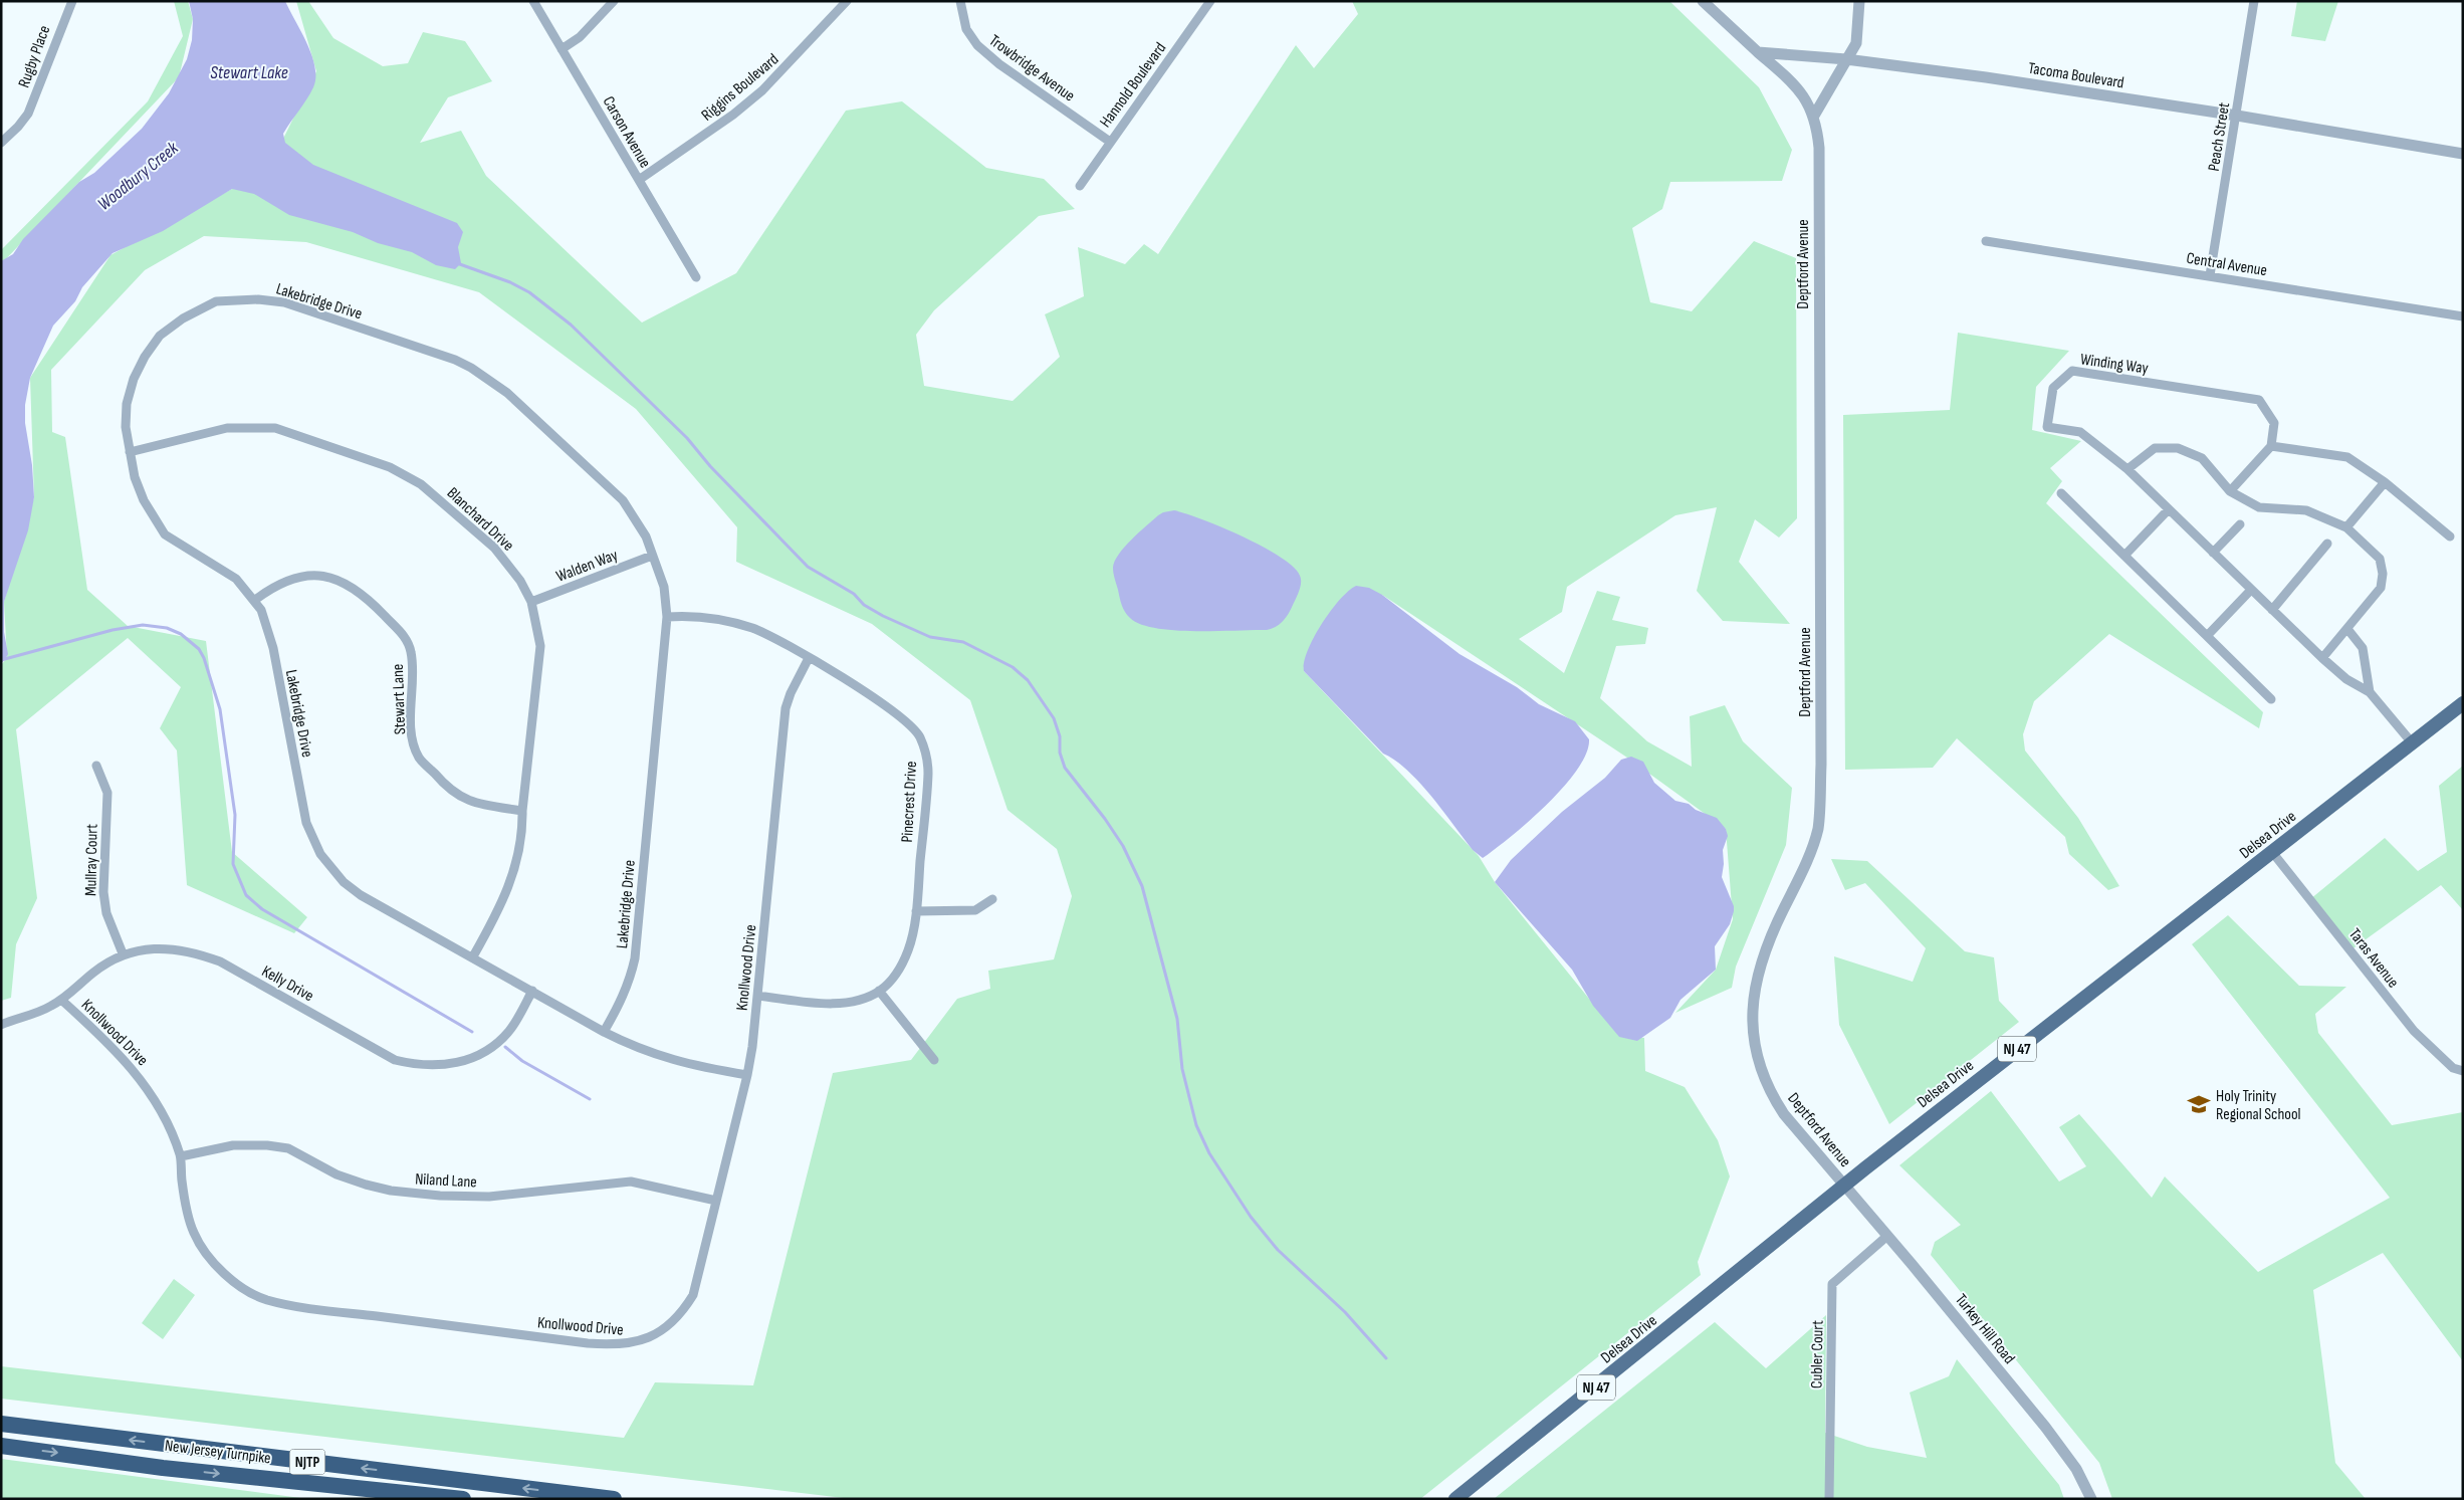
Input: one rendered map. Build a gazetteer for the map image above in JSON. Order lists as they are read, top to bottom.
{
  "streets": {
    "highway": ["New Jersey Turnpike", "NJTP"],
    "main road": ["Delsea Drive", "NJ 47"],
    "street": [
      "Rugby Place",
      "Trowbridge Avenue",
      "Tacoma Boulevard",
      "Hannold Boulevard",
      "Riggins Boulevard",
      "Carson Avenue",
      "Peach Street",
      "Central Avenue",
      "Deptford Avenue",
      "Lakebridge Drive",
      "Winding Way",
      "Blanchard Drive",
      "Walden Way",
      "Stewart Lane",
      "Pinecrest Drive",
      "Mullray Court",
      "Taras Avenue",
      "Knollwood Drive",
      "Kelly Drive",
      "Niland Lane",
      "Turkey Hill Road",
      "Cubler Court"
    ]
  },
  "crossings": [
    ["Trowbridge Avenue", "Hannold Boulevard"],
    ["Tacoma Boulevard", "Peach Street"],
    ["Tacoma Boulevard", "Deptford Avenue"],
    ["Riggins Boulevard", "Carson Avenue"],
    ["Peach Street", "Central Avenue"],
    ["Deptford Avenue", "Delsea Drive"],
    ["Deptford Avenue", "Turkey Hill Road"],
    ["Lakebridge Drive", "Blanchard Drive"],
    ["Lakebridge Drive", "Walden Way"],
    ["Lakebridge Drive", "Stewart Lane"],
    ["Lakebridge Drive", "Pinecrest Drive"],
    ["Lakebridge Drive", "Knollwood Drive"],
    ["Lakebridge Drive", "Kelly Drive"],
    ["Winding Way", "Delsea Drive"],
    ["Blanchard Drive", "Walden Way"],
    ["Blanchard Drive", "Stewart Lane"],
    ["Pinecrest Drive", "Knollwood Drive"],
    ["Delsea Drive", "Taras Avenue"],
    ["Delsea Drive", "Turkey Hill Road"],
    ["Mullray Court", "Kelly Drive"],
    ["Knollwood Drive", "Kelly Drive"],
    ["Knollwood Drive", "Niland Lane"],
    ["Turkey Hill Road", "Cubler Court"]
  ],
  "water": ["Stewart Lake", "Woodbury Creek"],
  "places": {
    "school or university": ["Holy Trinity Regional School"]
  }
}
